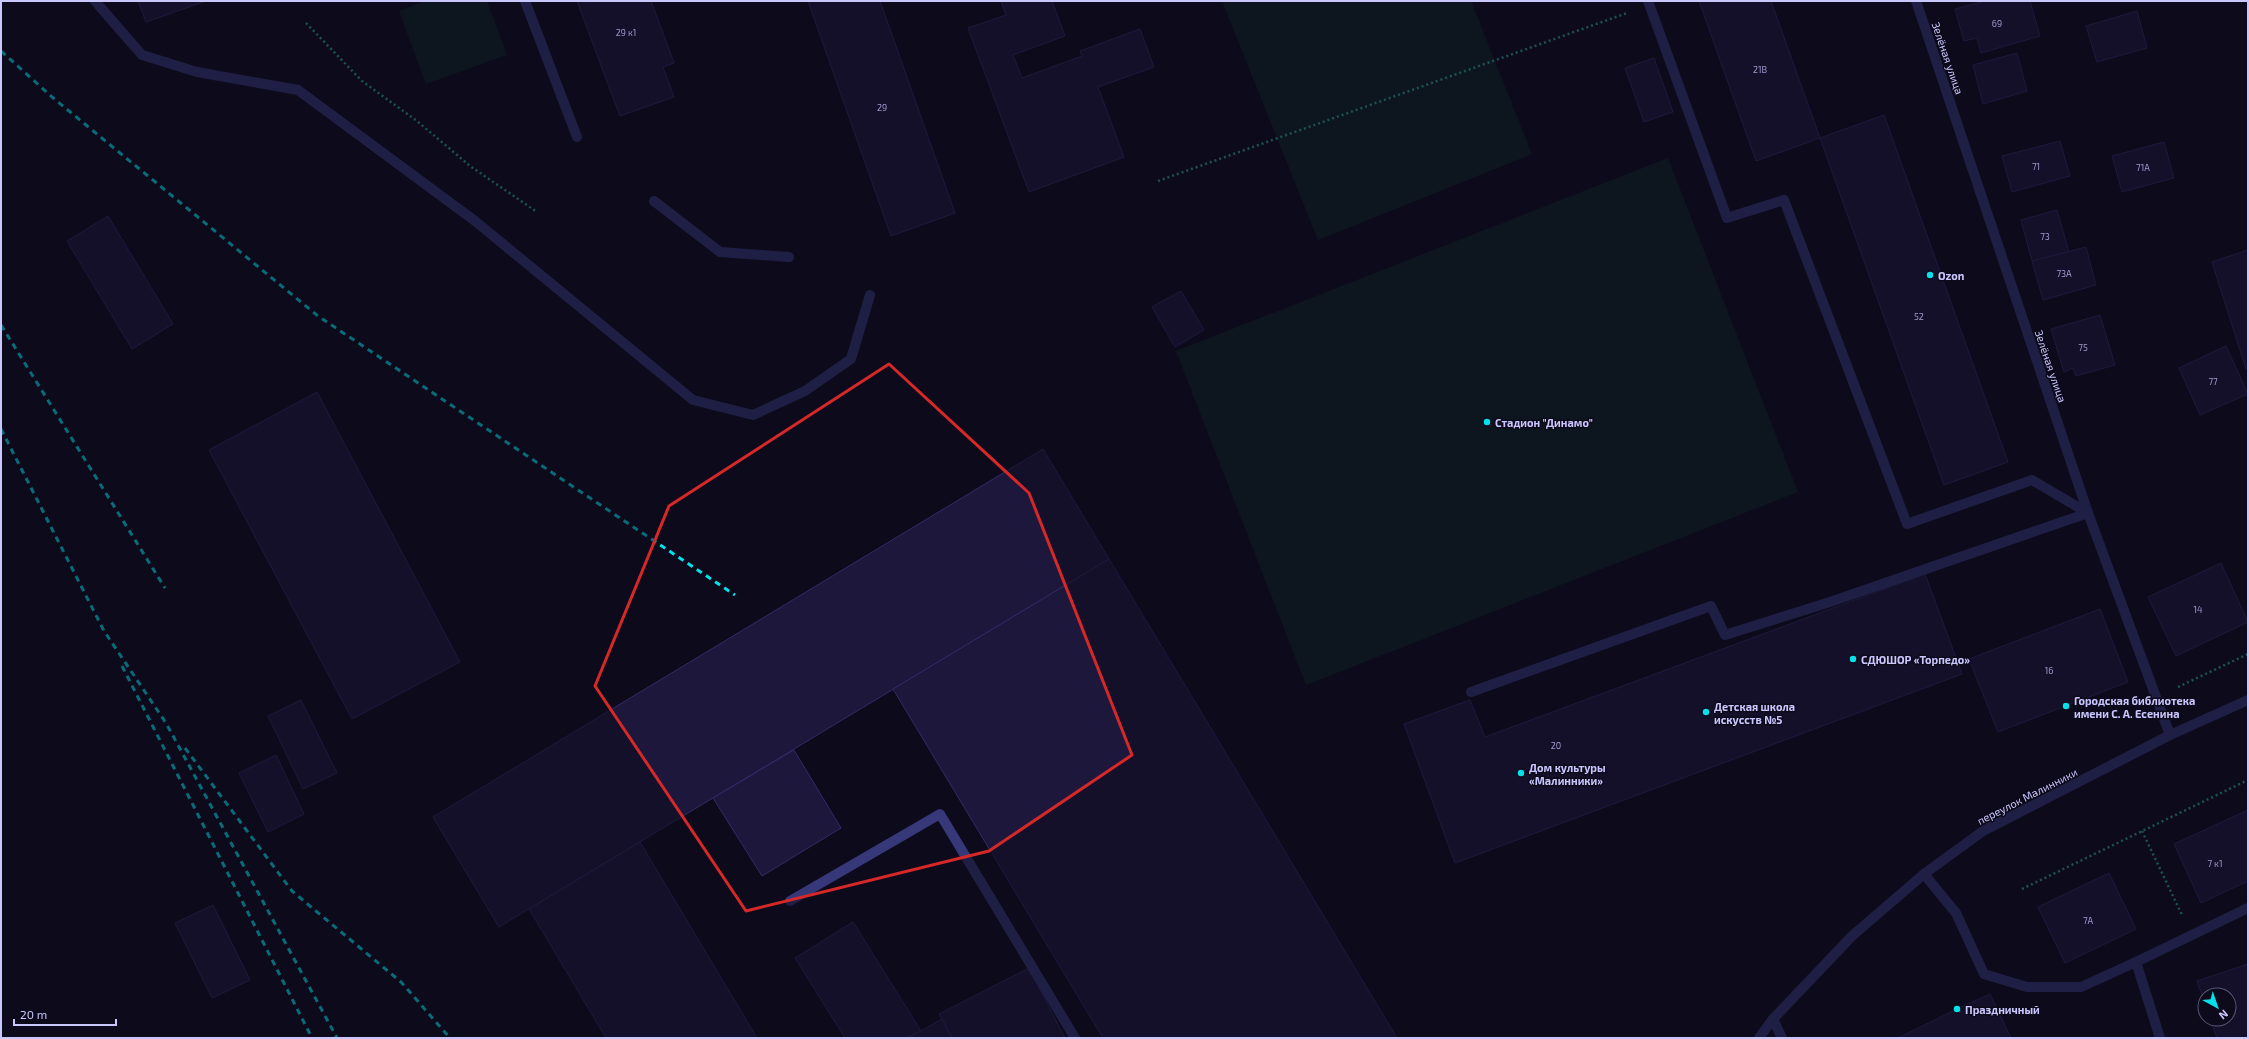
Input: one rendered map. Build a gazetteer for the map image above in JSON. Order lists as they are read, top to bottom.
{
  "streets": {
    "street": ["Зелёная улица", "переулок Малинники"]
  },
  "crossings": [
    ["Зелёная улица", "переулок Малинники"]
  ],
  "places": [
    "Ozon",
    "Стадион \"Динамо\"",
    "СДЮШОР «Торпедо»",
    "Городская библиотека имени С. А. Есенина",
    "Детская школа искусств №5",
    "Дом культуры «Малинники»",
    "Праздничный"
  ],
  "house_numbers": [
    "69",
    "29 к1",
    "21В",
    "29",
    "71",
    "71А",
    "73",
    "73А",
    "52",
    "75",
    "77",
    "14",
    "16",
    "20",
    "7 к1",
    "7А"
  ],
  "scale_bar": "20 m",
  "north": "bottom right"
}
